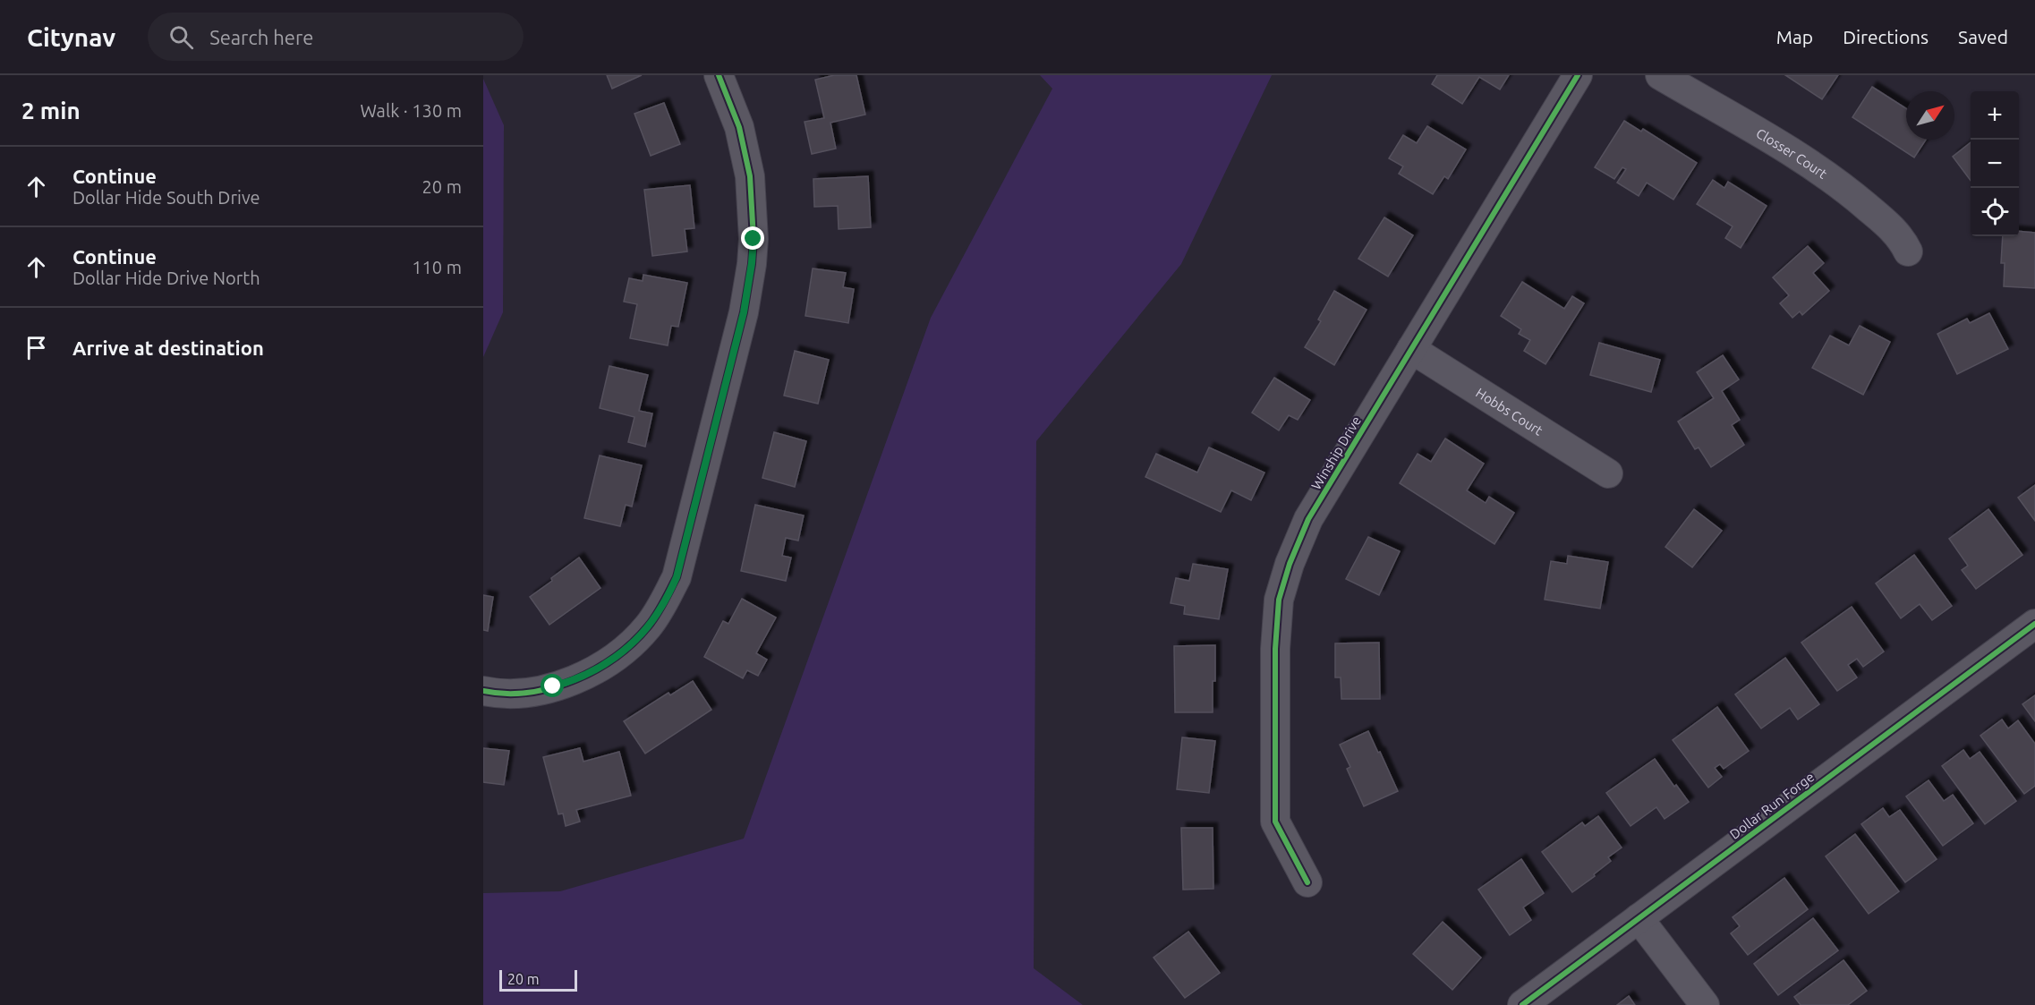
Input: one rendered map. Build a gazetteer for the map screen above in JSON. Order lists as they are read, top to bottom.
{
  "streets": {
    "street": [
      "Closser Court",
      "Hobbs Court",
      "Winship Drive",
      "Dollar Run Forge"
    ]
  },
  "crossings": [
    ["Hobbs Court", "Winship Drive"]
  ],
  "scale_bar": "20 m",
  "north": "top right",
  "page": {
    "header": "Citynav",
    "search": "Search here",
    "nav": ["Map", "Directions", "Saved"],
    "heading": ["2 min", "Walk · 130 m"],
    "map_buttons": ["+", "−"],
    "list": [
      ["Continue", "Dollar Hide South Drive", "20 m"],
      ["Continue", "Dollar Hide Drive North", "110 m"],
      "Arrive at destination"
    ],
    "scale": "20 m"
  }
}
